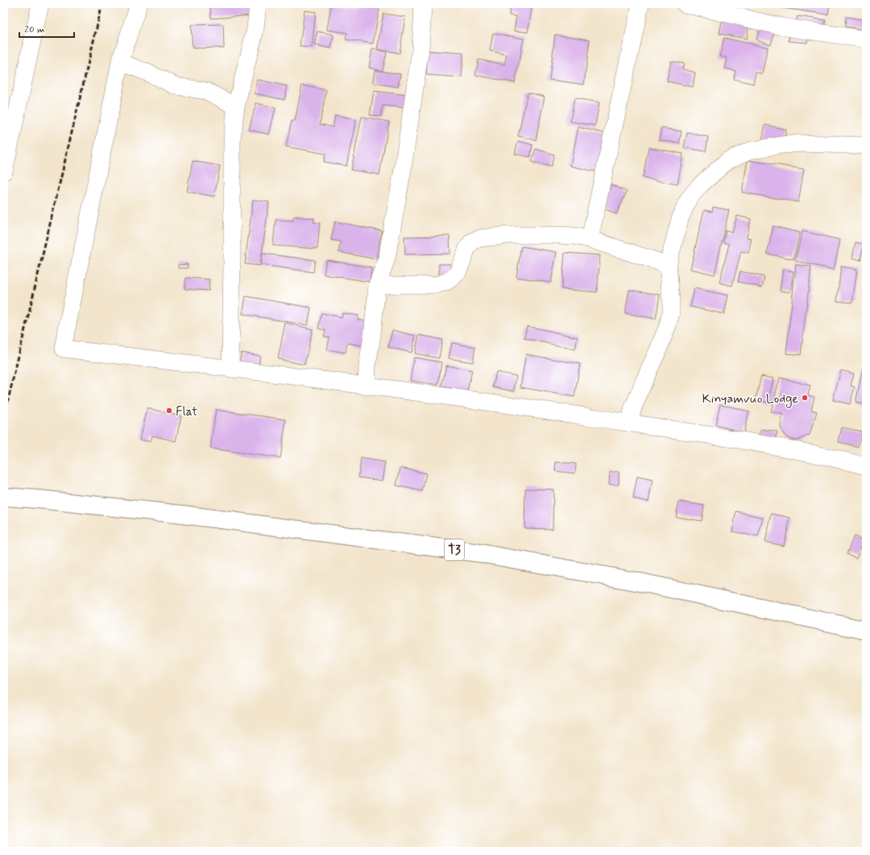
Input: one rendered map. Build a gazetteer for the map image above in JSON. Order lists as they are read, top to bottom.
{
  "streets": {
    "highway": ["T3"]
  },
  "places": ["Kinyamvuo Lodge", "Flat"],
  "scale_bar": "20 m"
}
